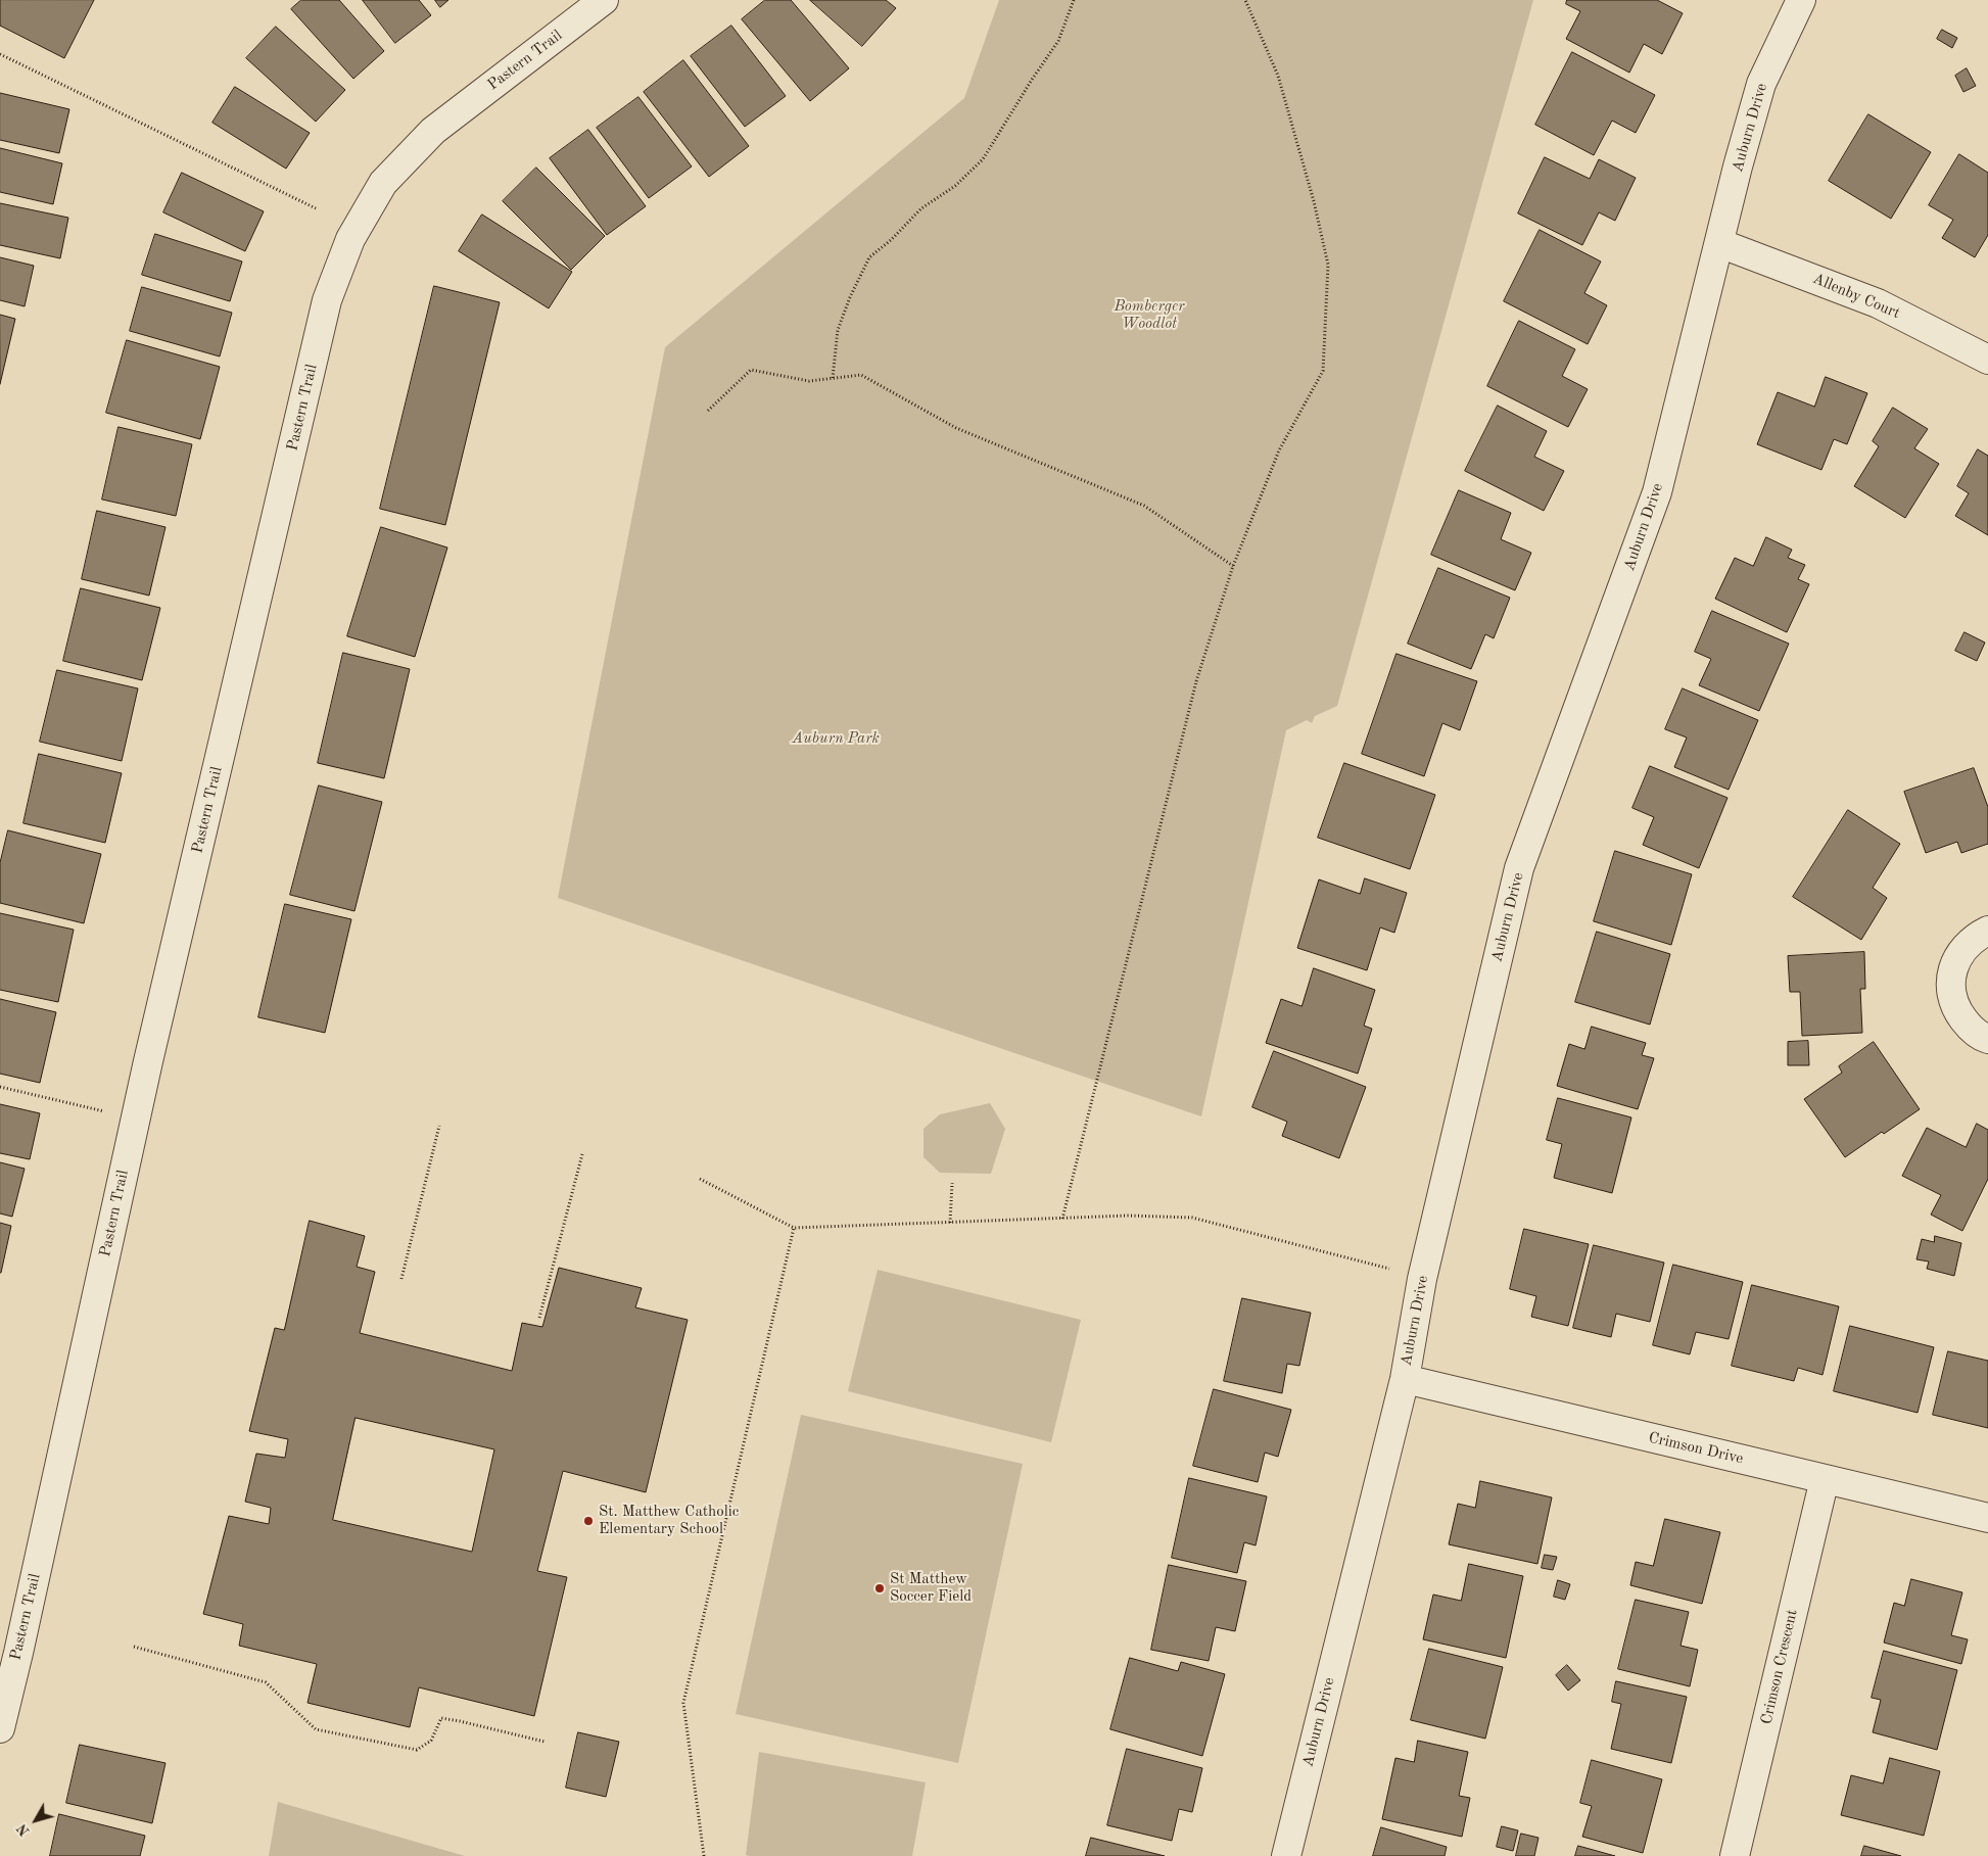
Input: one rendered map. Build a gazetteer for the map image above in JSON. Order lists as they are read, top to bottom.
{
  "streets": {
    "street": [
      "Pastern Trail",
      "Auburn Drive",
      "Allenby Court",
      "Crimson Drive",
      "Crimson Crescent"
    ]
  },
  "crossings": [
    ["Auburn Drive", "Allenby Court"],
    ["Auburn Drive", "Crimson Drive"],
    ["Crimson Drive", "Crimson Crescent"]
  ],
  "parks": ["Bomberger Woodlot", "Auburn Park"],
  "places": ["St. Matthew Catholic Elementary School", "St Matthew Soccer Field"],
  "north": "bottom left"
}
